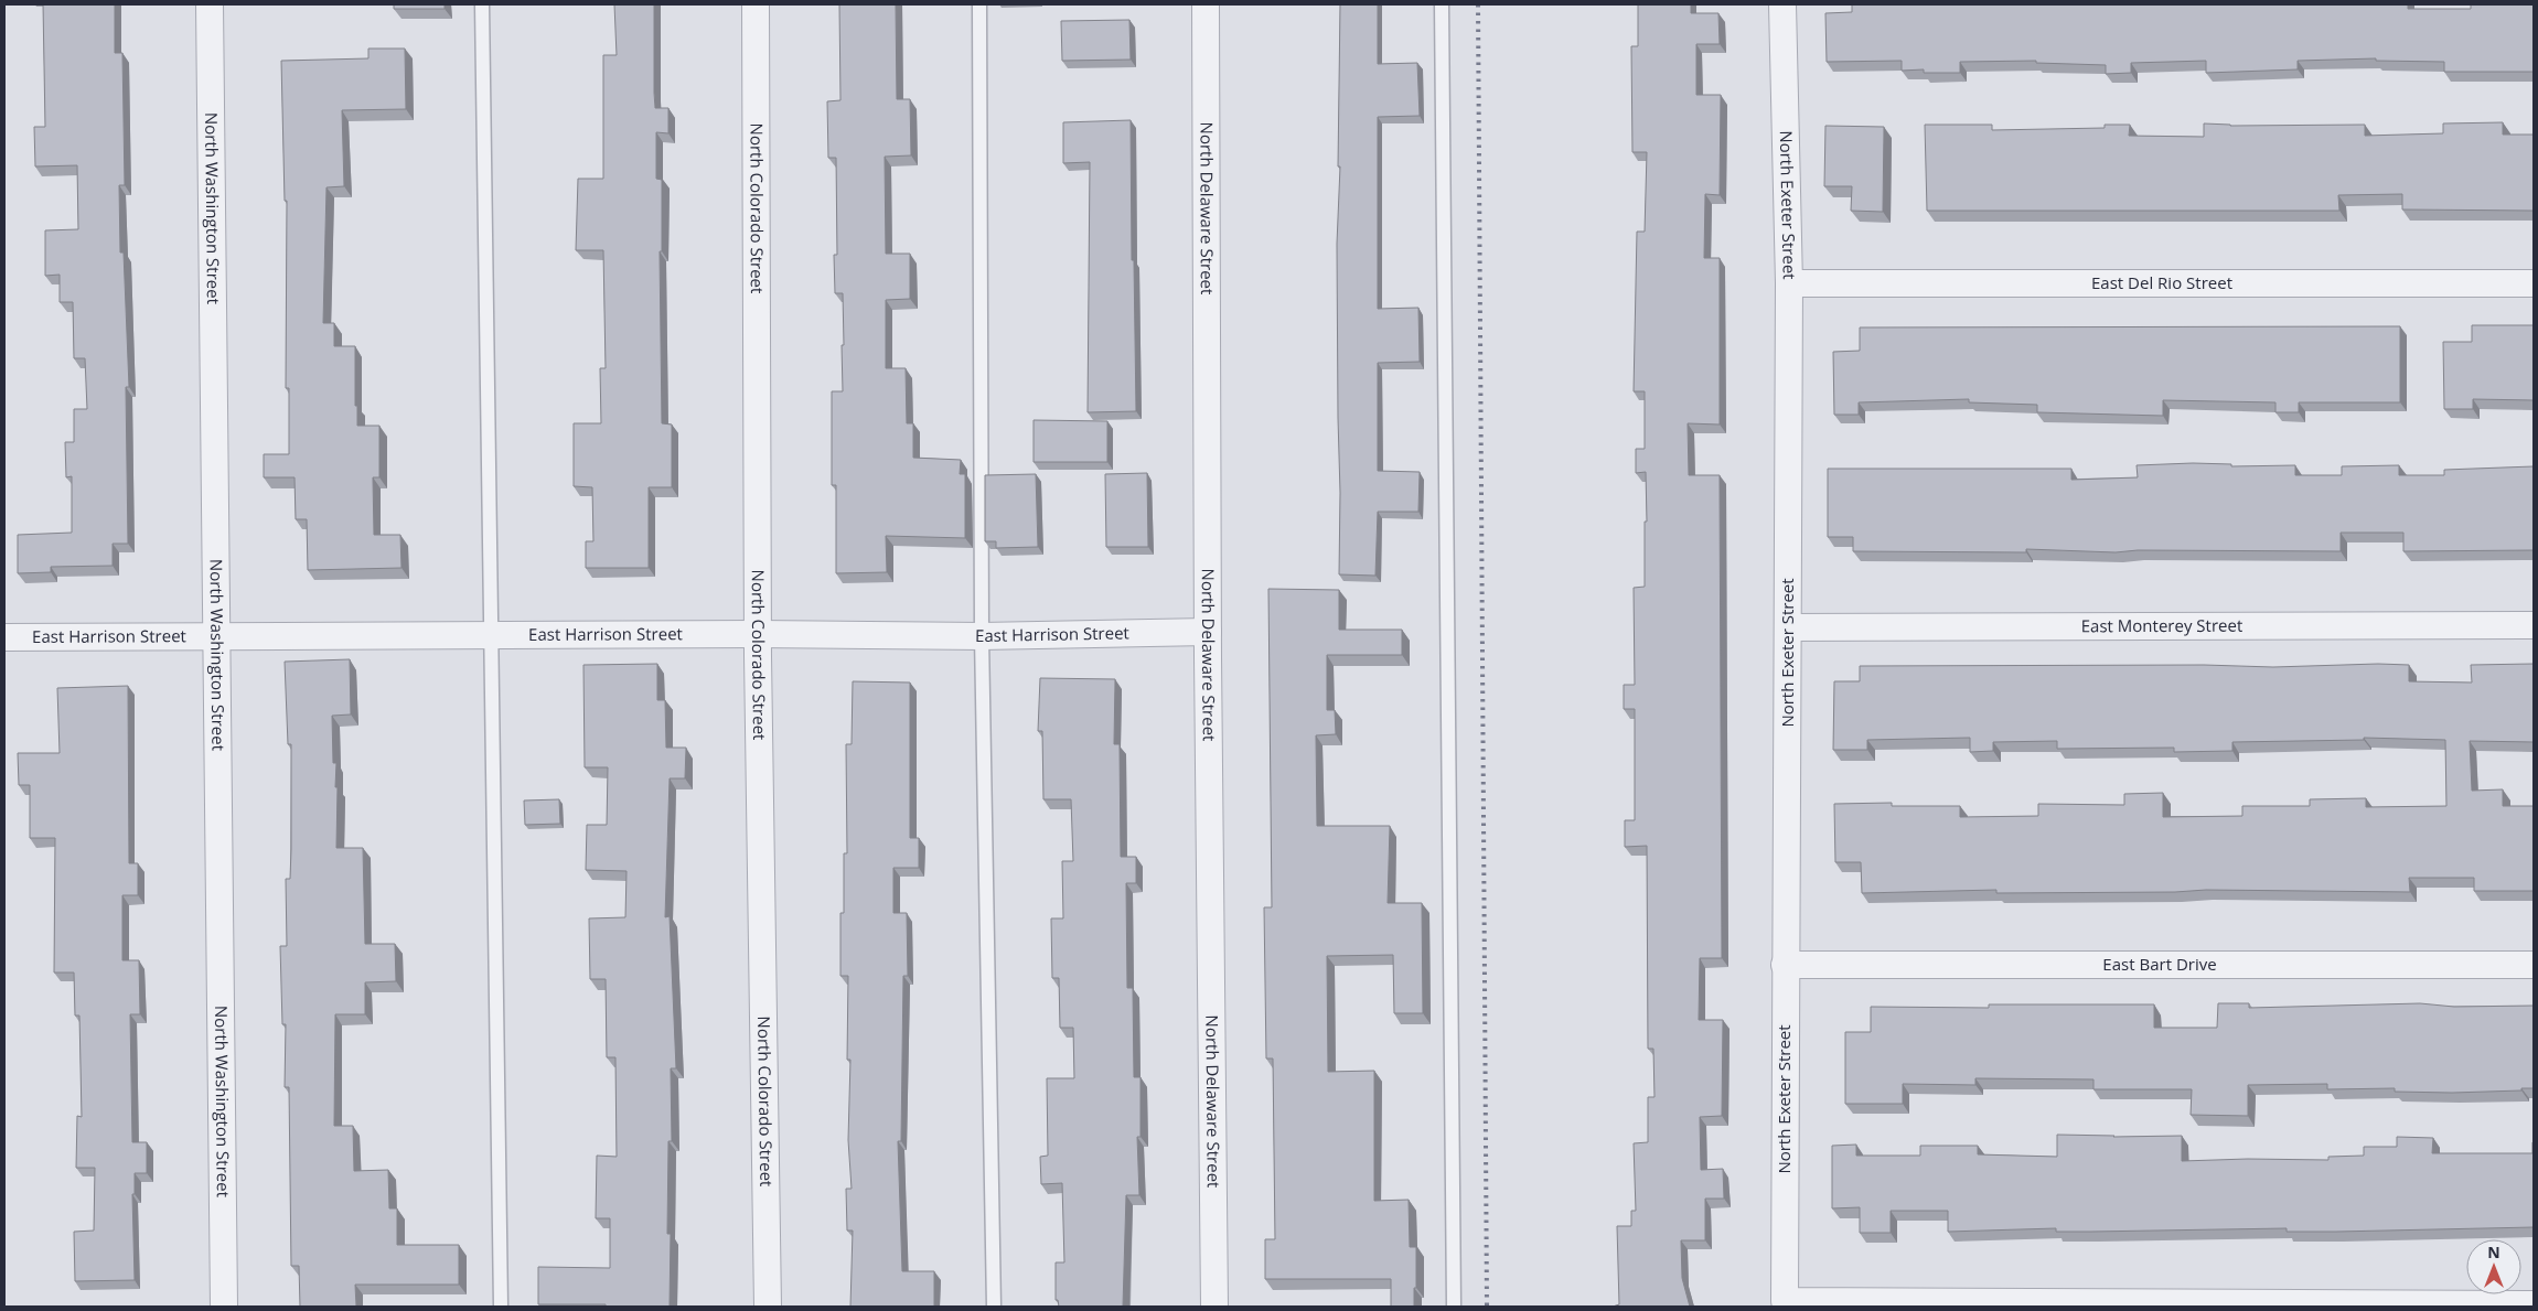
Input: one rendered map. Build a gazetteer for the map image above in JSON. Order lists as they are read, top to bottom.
{
  "streets": {
    "street": [
      "North Exeter Street",
      "North Washington Street",
      "North Colorado Street",
      "North Delaware Street",
      "East Del Rio Street",
      "East Monterey Street",
      "East Harrison Street",
      "East Bart Drive"
    ]
  },
  "crossings": [
    ["North Exeter Street", "East Del Rio Street"],
    ["North Exeter Street", "East Monterey Street"],
    ["North Exeter Street", "East Bart Drive"],
    ["North Washington Street", "East Harrison Street"],
    ["North Colorado Street", "East Harrison Street"],
    ["North Delaware Street", "East Harrison Street"]
  ],
  "north": "top"
}
